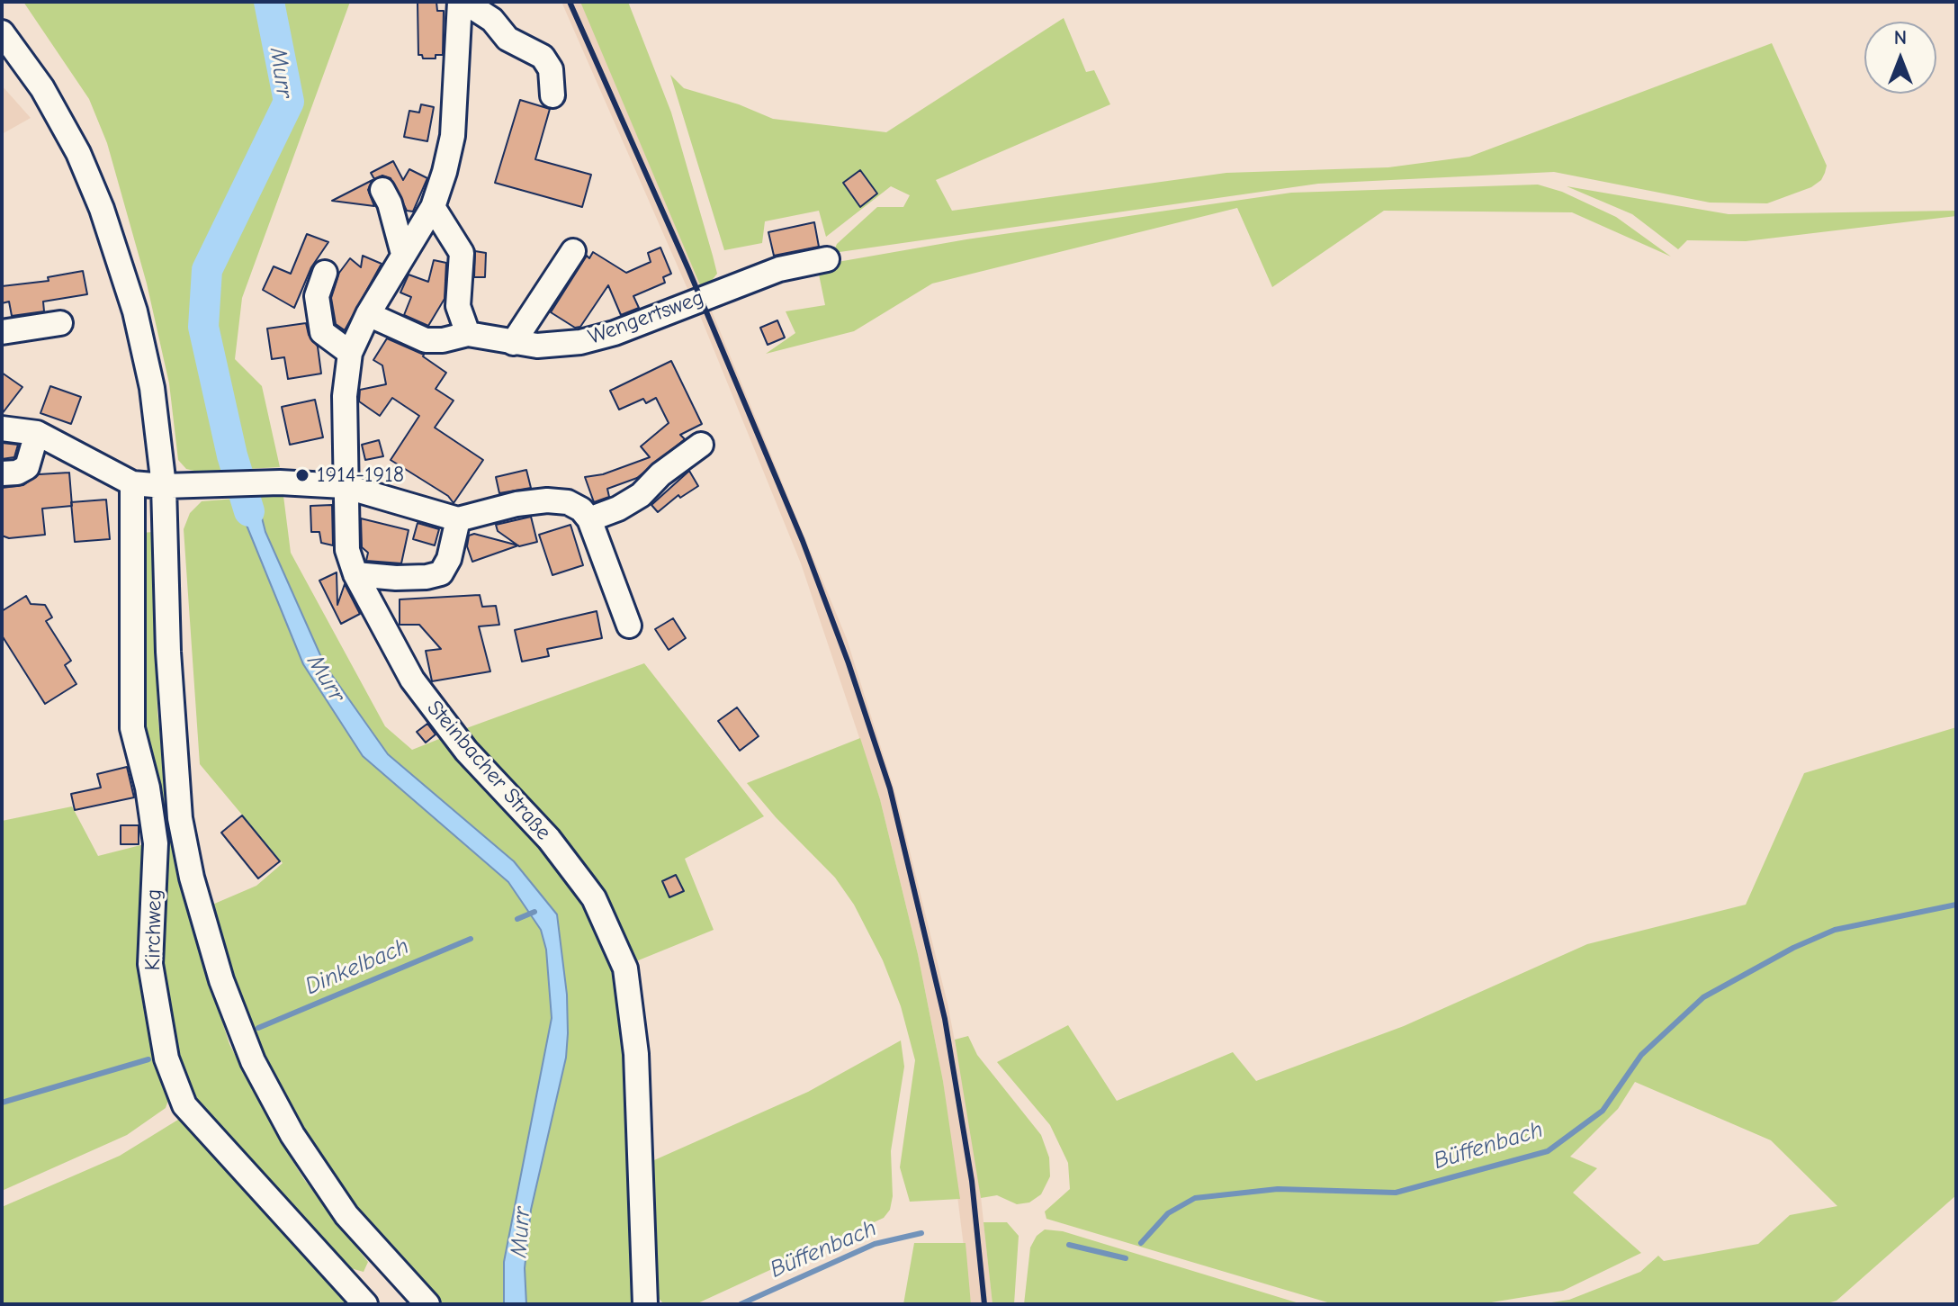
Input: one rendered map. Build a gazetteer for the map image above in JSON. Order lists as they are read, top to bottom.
{
  "streets": {
    "street": ["Wengertsweg", "Steinbacher Straße", "Kirchweg"]
  },
  "water": ["Murr", "Dinkelbach", "Büffenbach"],
  "places": ["1914-1918"],
  "north": "top"
}
